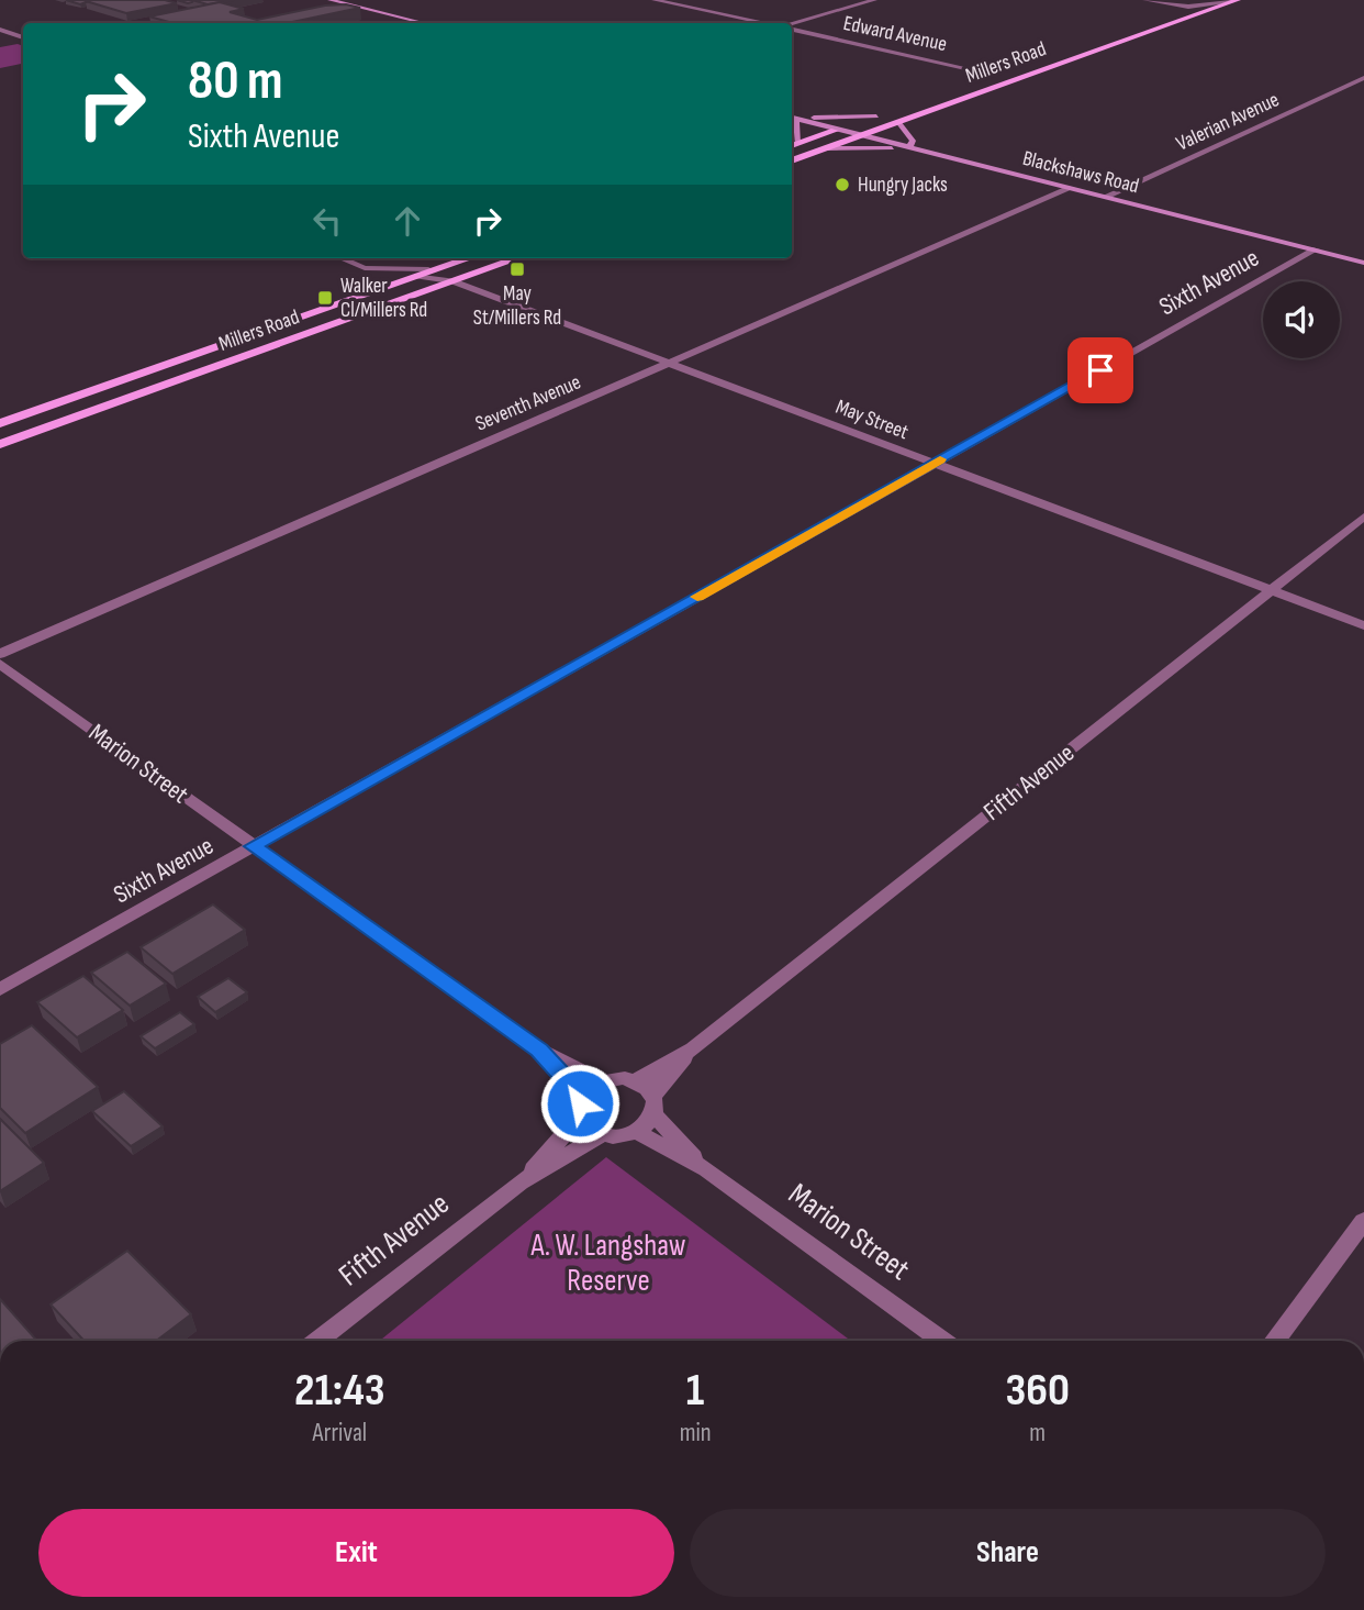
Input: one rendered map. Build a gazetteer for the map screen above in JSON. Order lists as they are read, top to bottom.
{
  "streets": {
    "main road": ["Millers Road", "Blackshaws Road"],
    "street": [
      "Edward Avenue",
      "Valerian Avenue",
      "Sixth Avenue",
      "Seventh Avenue",
      "May Street",
      "Marion Street",
      "Fifth Avenue"
    ]
  },
  "crossings": [
    ["Edward Avenue", "Millers Road"],
    ["Millers Road", "Blackshaws Road"],
    ["Millers Road", "May Street"],
    ["Valerian Avenue", "Blackshaws Road"],
    ["Blackshaws Road", "Sixth Avenue"],
    ["Blackshaws Road", "Seventh Avenue"],
    ["Sixth Avenue", "May Street"],
    ["Sixth Avenue", "Marion Street"],
    ["Seventh Avenue", "May Street"],
    ["May Street", "Fifth Avenue"],
    ["Marion Street", "Fifth Avenue"]
  ],
  "parks": ["A. W. Langshaw Reserve"],
  "places": {
    "other": ["Hungry Jacks"],
    "transit": ["May St/Millers Rd", "Walker Cl/Millers Rd"]
  },
  "page": {
    "turn": ["80 m", "Sixth Avenue"],
    "eta": [
      "21:43",
      "Arrival",
      "1",
      "min",
      "360",
      "m"
    ],
    "buttons": ["Exit", "Share"]
  }
}
